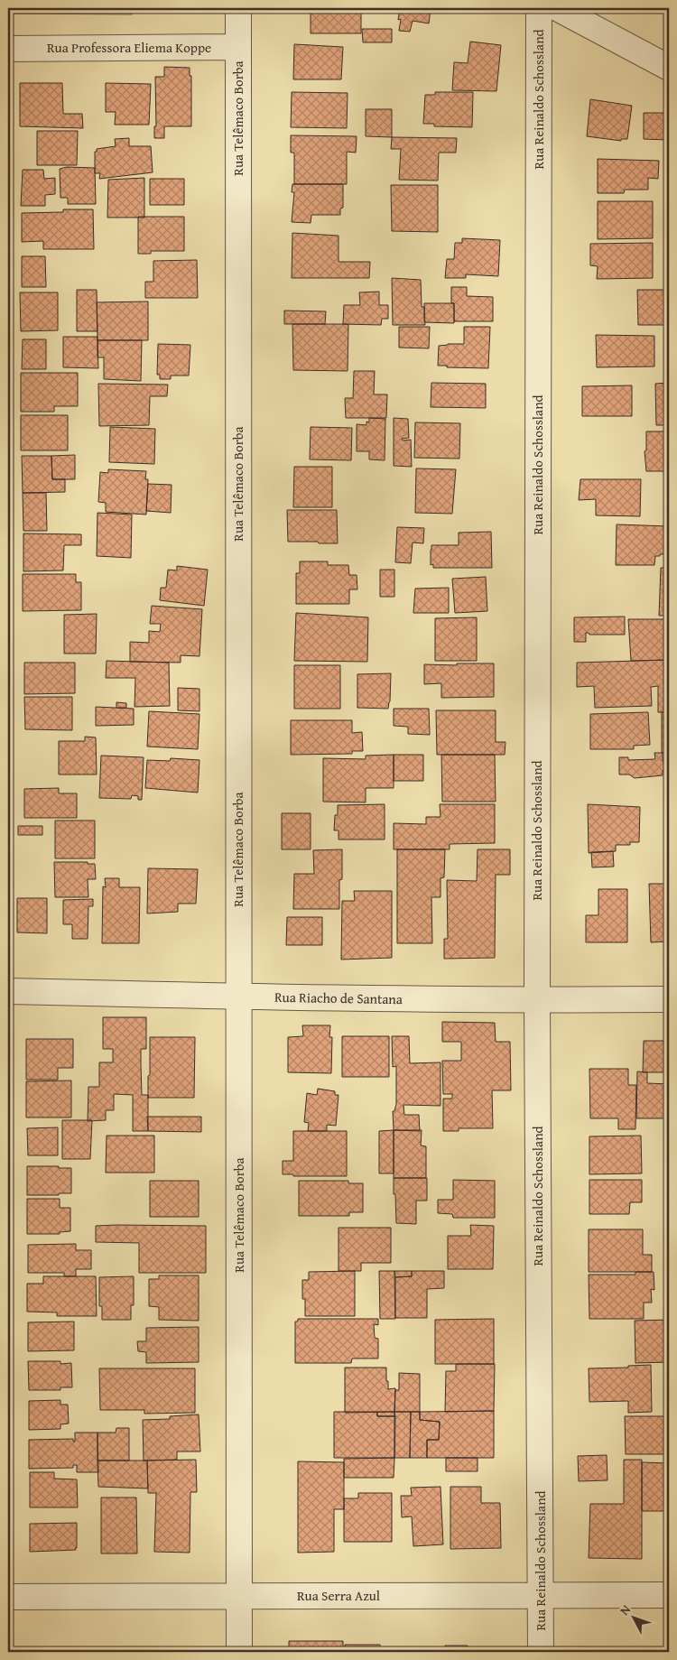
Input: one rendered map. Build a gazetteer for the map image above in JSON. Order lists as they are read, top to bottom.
{
  "streets": {
    "street": [
      "Rua Professora Eliema Koppe",
      "Rua Reinaldo Schossland",
      "Rua Telêmaco Borba",
      "Rua Riacho de Santana",
      "Rua Serra Azul"
    ]
  },
  "crossings": [
    ["Rua Professora Eliema Koppe", "Rua Telêmaco Borba"],
    ["Rua Reinaldo Schossland", "Rua Riacho de Santana"],
    ["Rua Reinaldo Schossland", "Rua Serra Azul"],
    ["Rua Telêmaco Borba", "Rua Riacho de Santana"],
    ["Rua Telêmaco Borba", "Rua Serra Azul"]
  ],
  "north": "top left"
}
